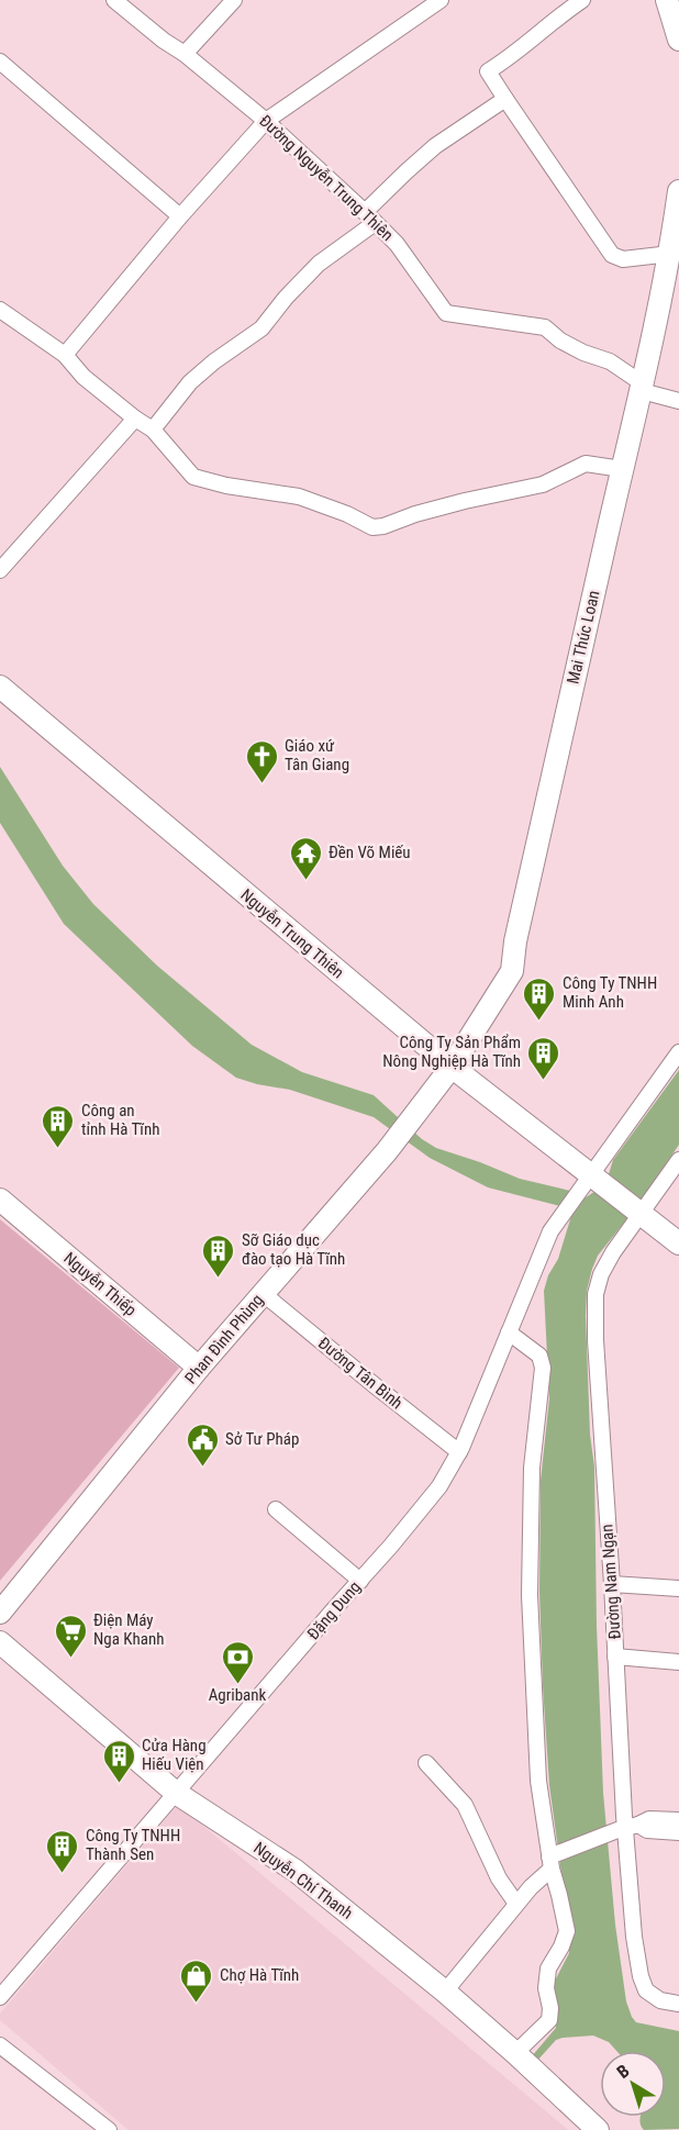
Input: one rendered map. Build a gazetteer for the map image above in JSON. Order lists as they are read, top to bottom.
{
  "streets": {
    "street": [
      "Đường Nguyễn Trung Thiên",
      "Mai Thúc Loan",
      "Nguyễn Trung Thiên",
      "Nguyễn Thiếp",
      "Phan Đình Phùng",
      "Đường Tân Bình",
      "Đường Nam Ngạn",
      "Đặng Dung",
      "Nguyễn Chí Thanh"
    ]
  },
  "crossings": [
    ["Đường Nguyễn Trung Thiên", "Mai Thúc Loan"],
    ["Mai Thúc Loan", "Nguyễn Trung Thiên"],
    ["Mai Thúc Loan", "Phan Đình Phùng"],
    ["Nguyễn Trung Thiên", "Phan Đình Phùng"],
    ["Nguyễn Trung Thiên", "Đường Nam Ngạn"],
    ["Nguyễn Trung Thiên", "Đặng Dung"],
    ["Nguyễn Thiếp", "Phan Đình Phùng"],
    ["Phan Đình Phùng", "Đường Tân Bình"],
    ["Đường Tân Bình", "Đặng Dung"],
    ["Đặng Dung", "Nguyễn Chí Thanh"]
  ],
  "places": {
    "church": ["Giáo xứ Tân Giang"],
    "temple": ["Đền Võ Miếu"],
    "building": [
      "Công Ty TNHH Minh Anh",
      "Công Ty Sản Phẩm Nông Nghiệp Hà Tĩnh",
      "Công an tỉnh Hà Tĩnh",
      "Sỡ Giáo dục đào tạo Hà Tĩnh",
      "Cửa Hàng Hiếu Viện",
      "Công Ty TNHH Thành Sen"
    ],
    "public building": ["Sở Tư Pháp"],
    "supermarket": ["Điện Máy Nga Khanh"],
    "bank": ["Agribank"],
    "shop": ["Chợ Hà Tĩnh"]
  },
  "north": "top left"
}
